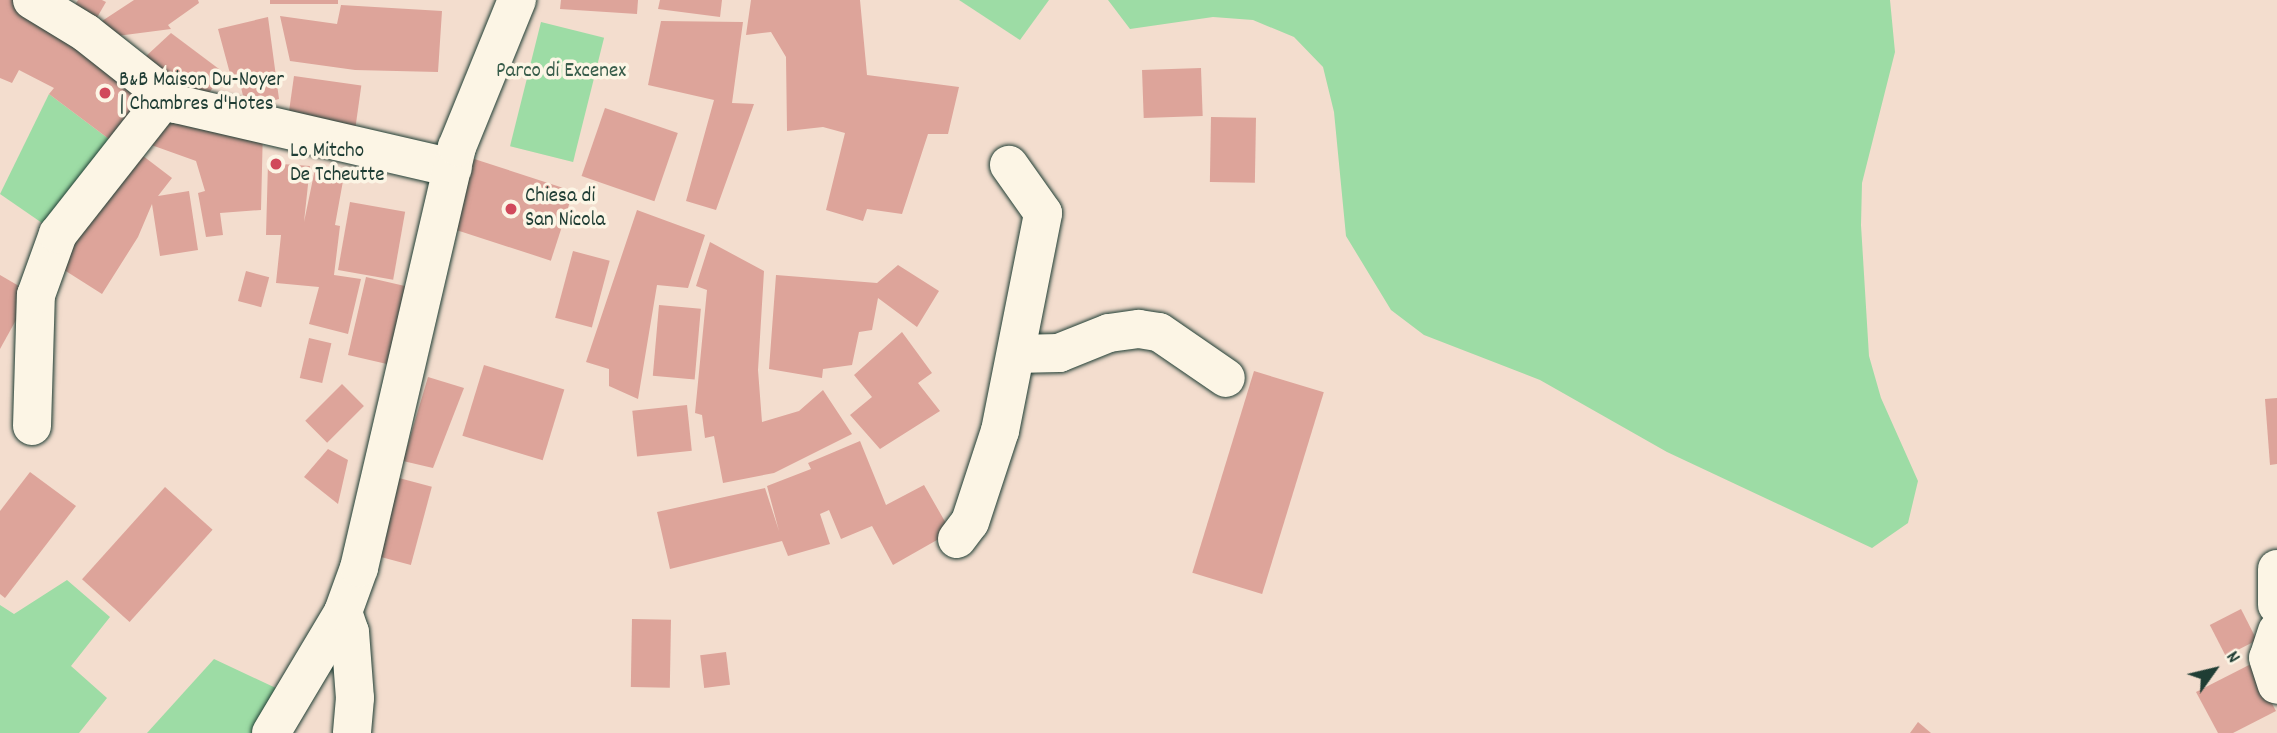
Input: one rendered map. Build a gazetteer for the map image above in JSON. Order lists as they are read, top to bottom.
{
  "parks": ["Parco di Excenex"],
  "places": ["B&B Maison Du-Noyer | Chambres d'Hotes", "Lo Mitcho De Tcheutte", "Chiesa di San Nicola"],
  "north": "top right"
}
